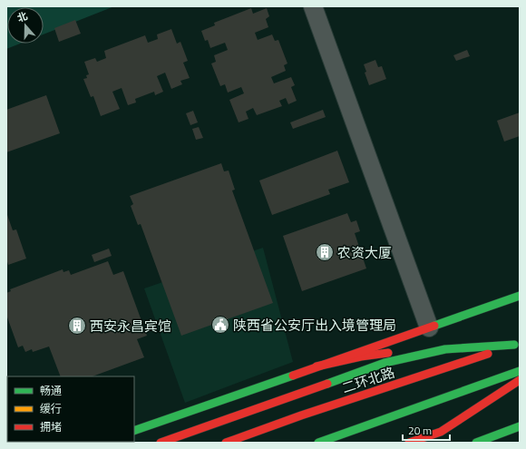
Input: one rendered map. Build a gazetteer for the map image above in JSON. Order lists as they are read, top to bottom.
{
  "streets": {
    "main road": ["二环北路"]
  },
  "places": {
    "building": ["农资大厦", "西安永昌宾馆"],
    "public building": ["陕西省公安厅出入境管理局"]
  },
  "legend": ["畅通", "缓行", "拥堵"],
  "scale_bar": "20 m",
  "north": "top"
}
